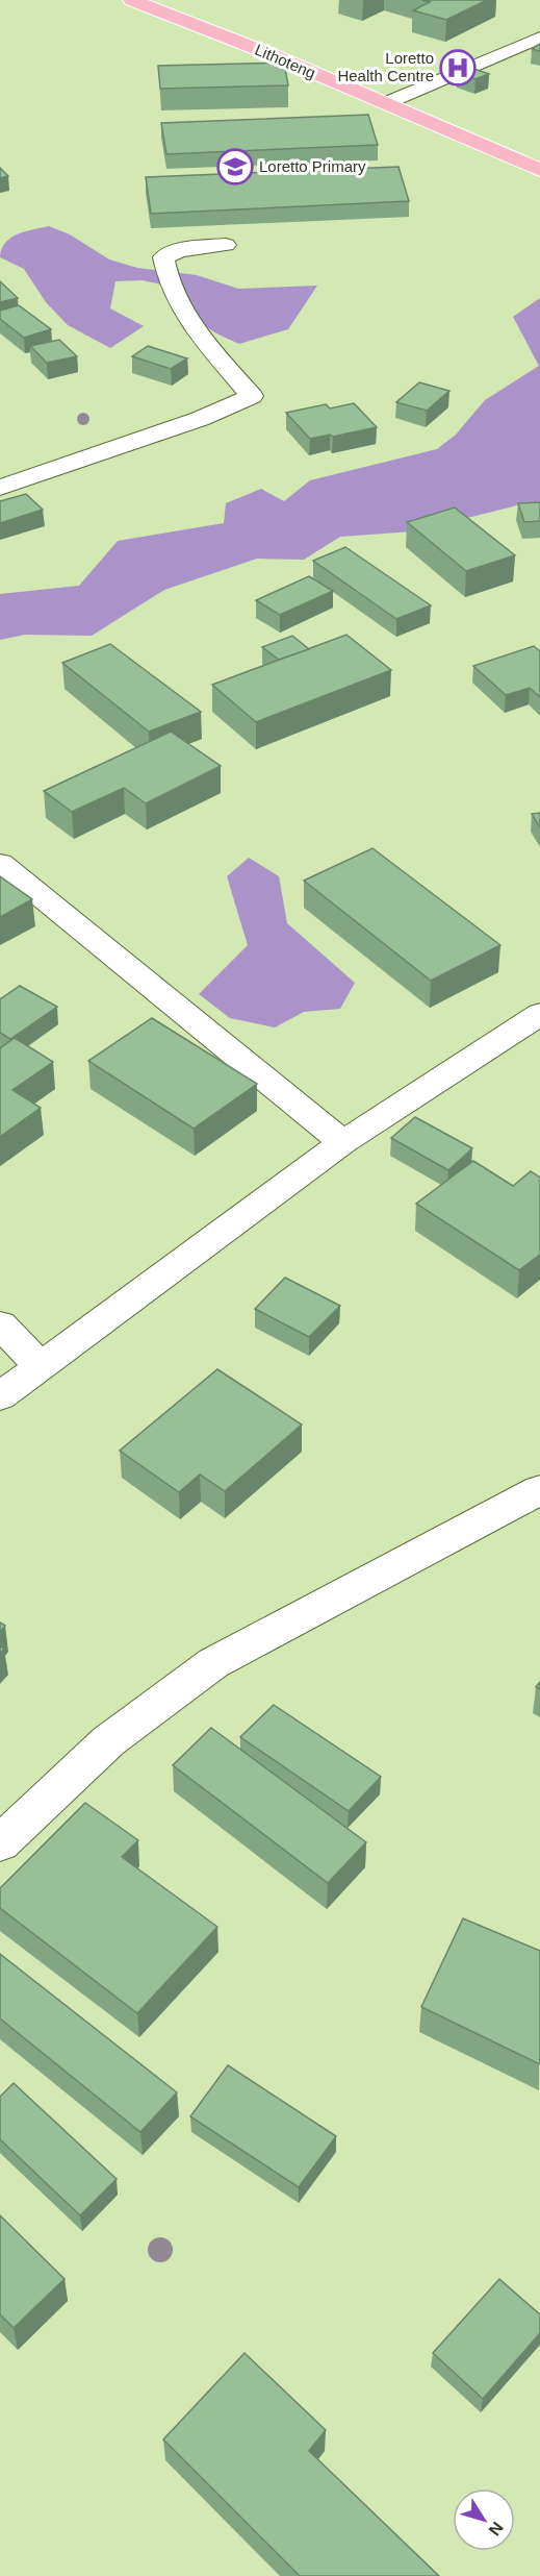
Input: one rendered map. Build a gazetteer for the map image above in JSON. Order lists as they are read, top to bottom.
{
  "streets": {
    "main road": ["Lithoteng"]
  },
  "places": {
    "hospital": ["Loretto Health Centre"],
    "school or university": ["Loretto Primary"]
  },
  "north": "bottom right"
}
